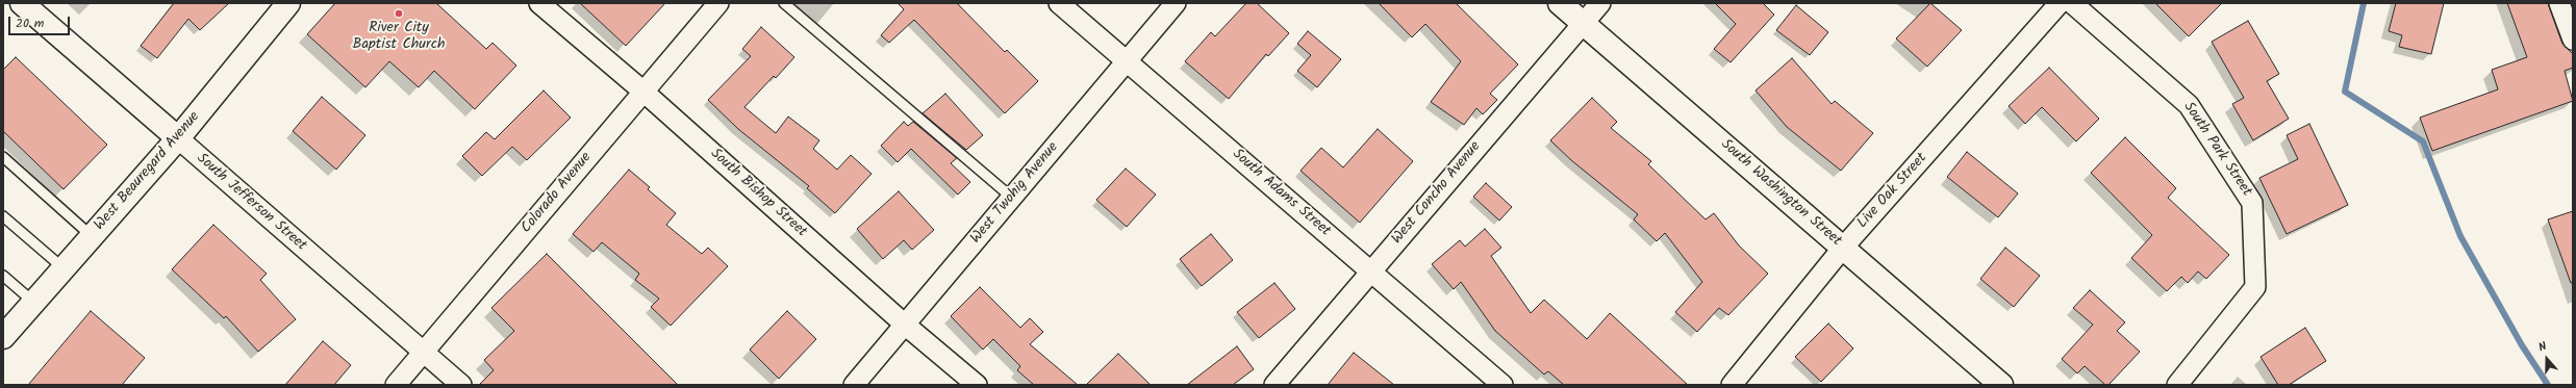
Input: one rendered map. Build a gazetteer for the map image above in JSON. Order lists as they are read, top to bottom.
{
  "streets": {
    "street": [
      "South Park Street",
      "West Beauregard Avenue",
      "Live Oak Street",
      "Colorado Avenue",
      "South Bishop Street",
      "West Twohig Avenue",
      "South Adams Street",
      "West Concho Avenue",
      "South Washington Street",
      "South Jefferson Street"
    ]
  },
  "crossings": [
    ["West Beauregard Avenue", "South Jefferson Street"],
    ["Live Oak Street", "South Washington Street"],
    ["Colorado Avenue", "South Bishop Street"],
    ["Colorado Avenue", "South Jefferson Street"],
    ["South Bishop Street", "West Twohig Avenue"],
    ["West Twohig Avenue", "South Adams Street"],
    ["South Adams Street", "West Concho Avenue"],
    ["West Concho Avenue", "South Washington Street"]
  ],
  "places": ["River City Baptist Church"],
  "scale_bar": "20 m",
  "north": "top"
}
